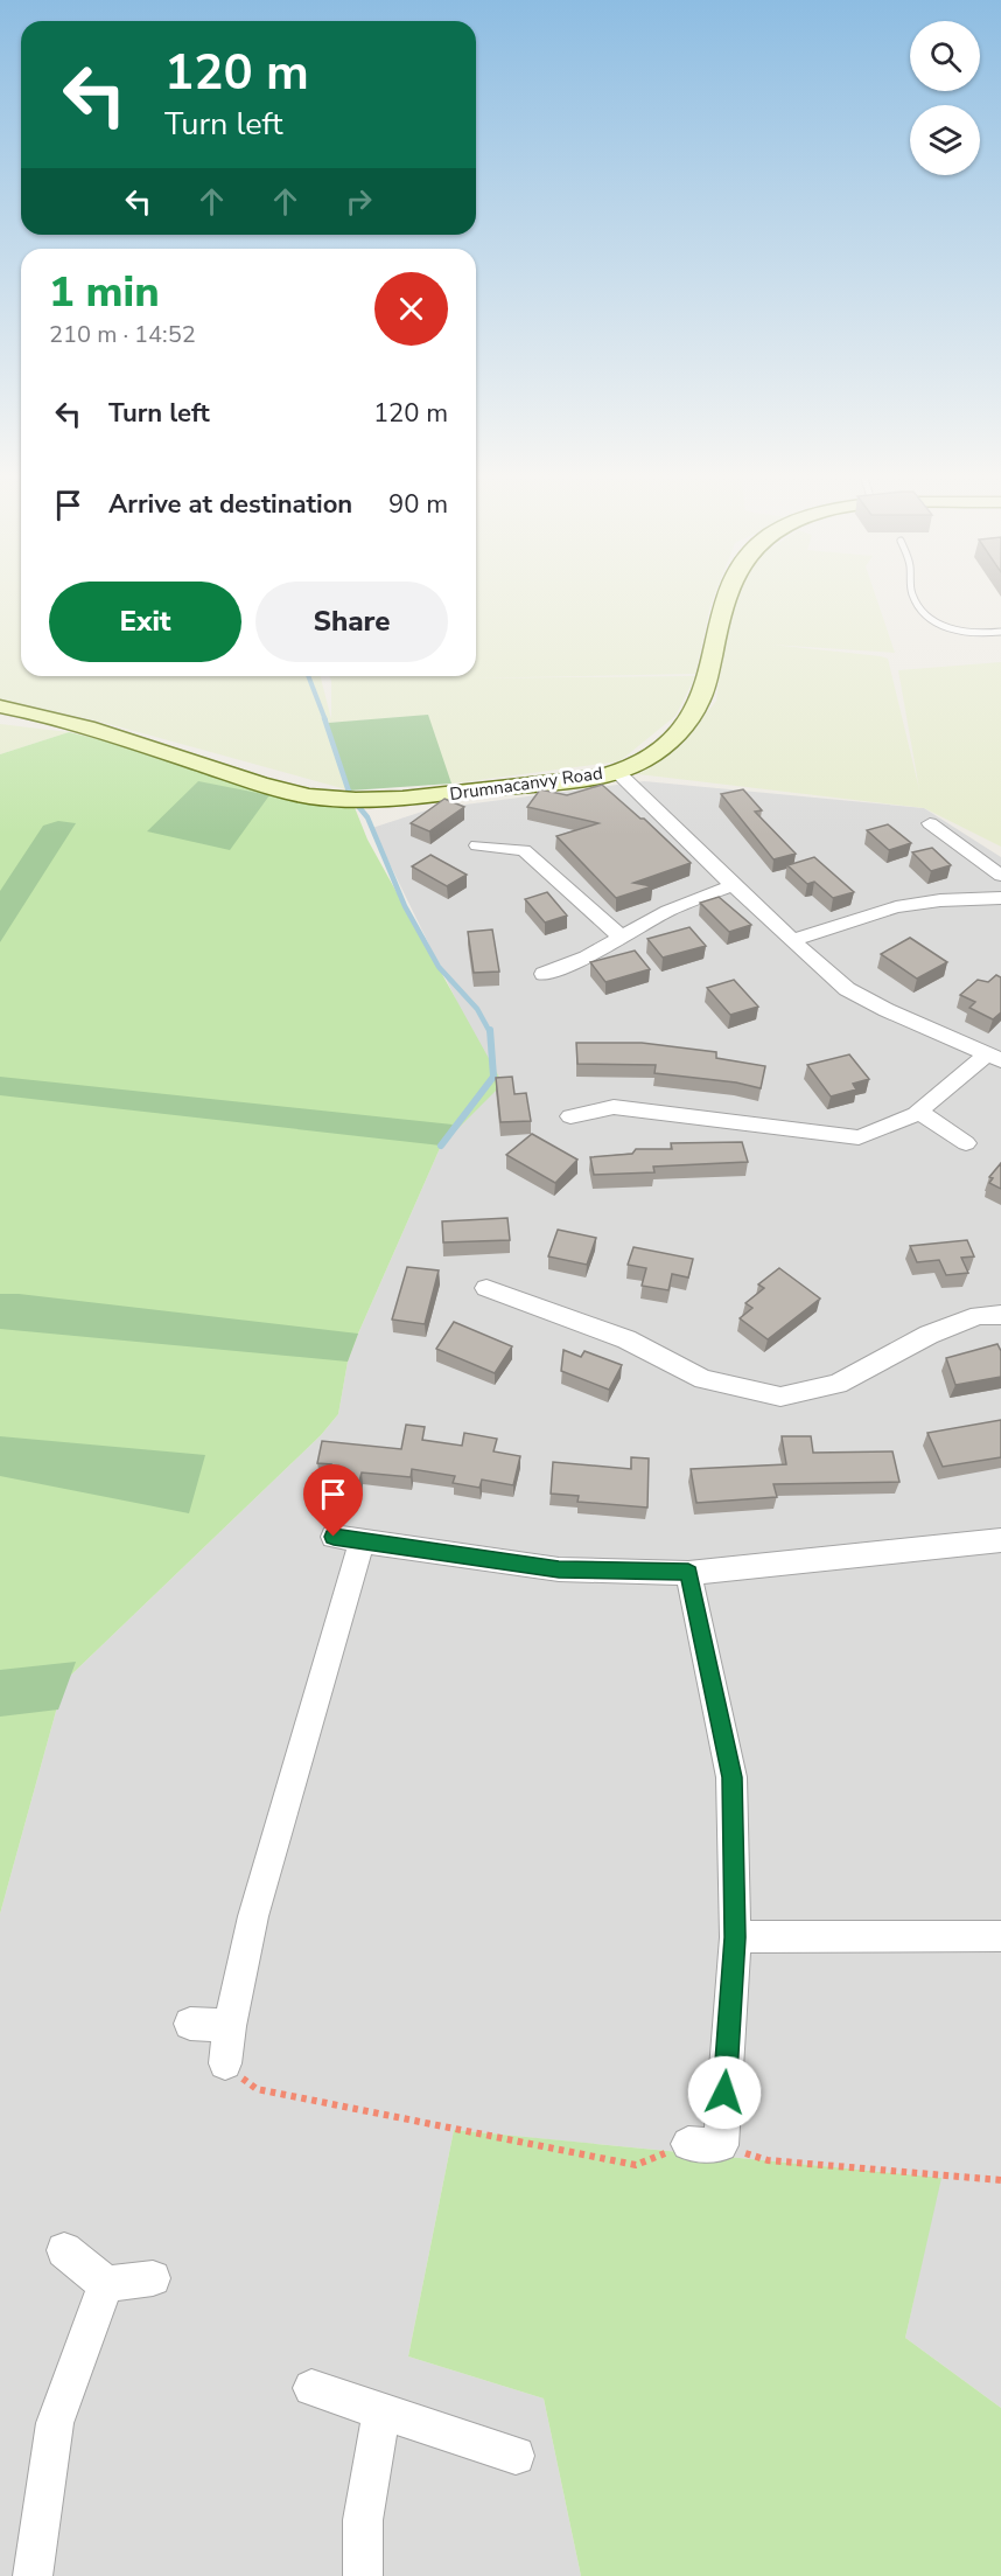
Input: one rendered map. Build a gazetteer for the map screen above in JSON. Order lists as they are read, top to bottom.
{
  "streets": {
    "main road": ["Drumnacanvy Road"]
  },
  "page": {
    "turn": ["120 m", "Turn left"],
    "heading": ["1 min", "210 m · 14:52"],
    "list": [
      {
        "name": "Turn left",
        "value": "120 m"
      },
      {
        "name": "Arrive at destination",
        "value": "90 m"
      }
    ],
    "buttons": ["Exit", "Share"]
  }
}
